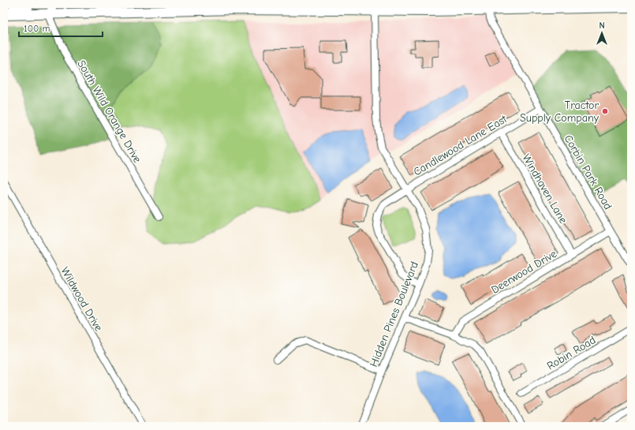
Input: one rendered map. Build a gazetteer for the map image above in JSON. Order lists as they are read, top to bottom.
{
  "streets": {
    "street": [
      "South Wild Orange Drive",
      "Candlewood Lane East",
      "Corbin Park Road",
      "Windhaven Lane",
      "Deerwood Drive",
      "Wildwood Drive",
      "Hidden Pines Boulevard",
      "Robin Road"
    ]
  },
  "crossings": [
    ["Candlewood Lane East", "Corbin Park Road"],
    ["Candlewood Lane East", "Windhaven Lane"],
    ["Candlewood Lane East", "Hidden Pines Boulevard"],
    ["Corbin Park Road", "Deerwood Drive"],
    ["Windhaven Lane", "Deerwood Drive"]
  ],
  "places": ["Tractor Supply Company"],
  "scale_bar": "100 m",
  "north": "top"
}
